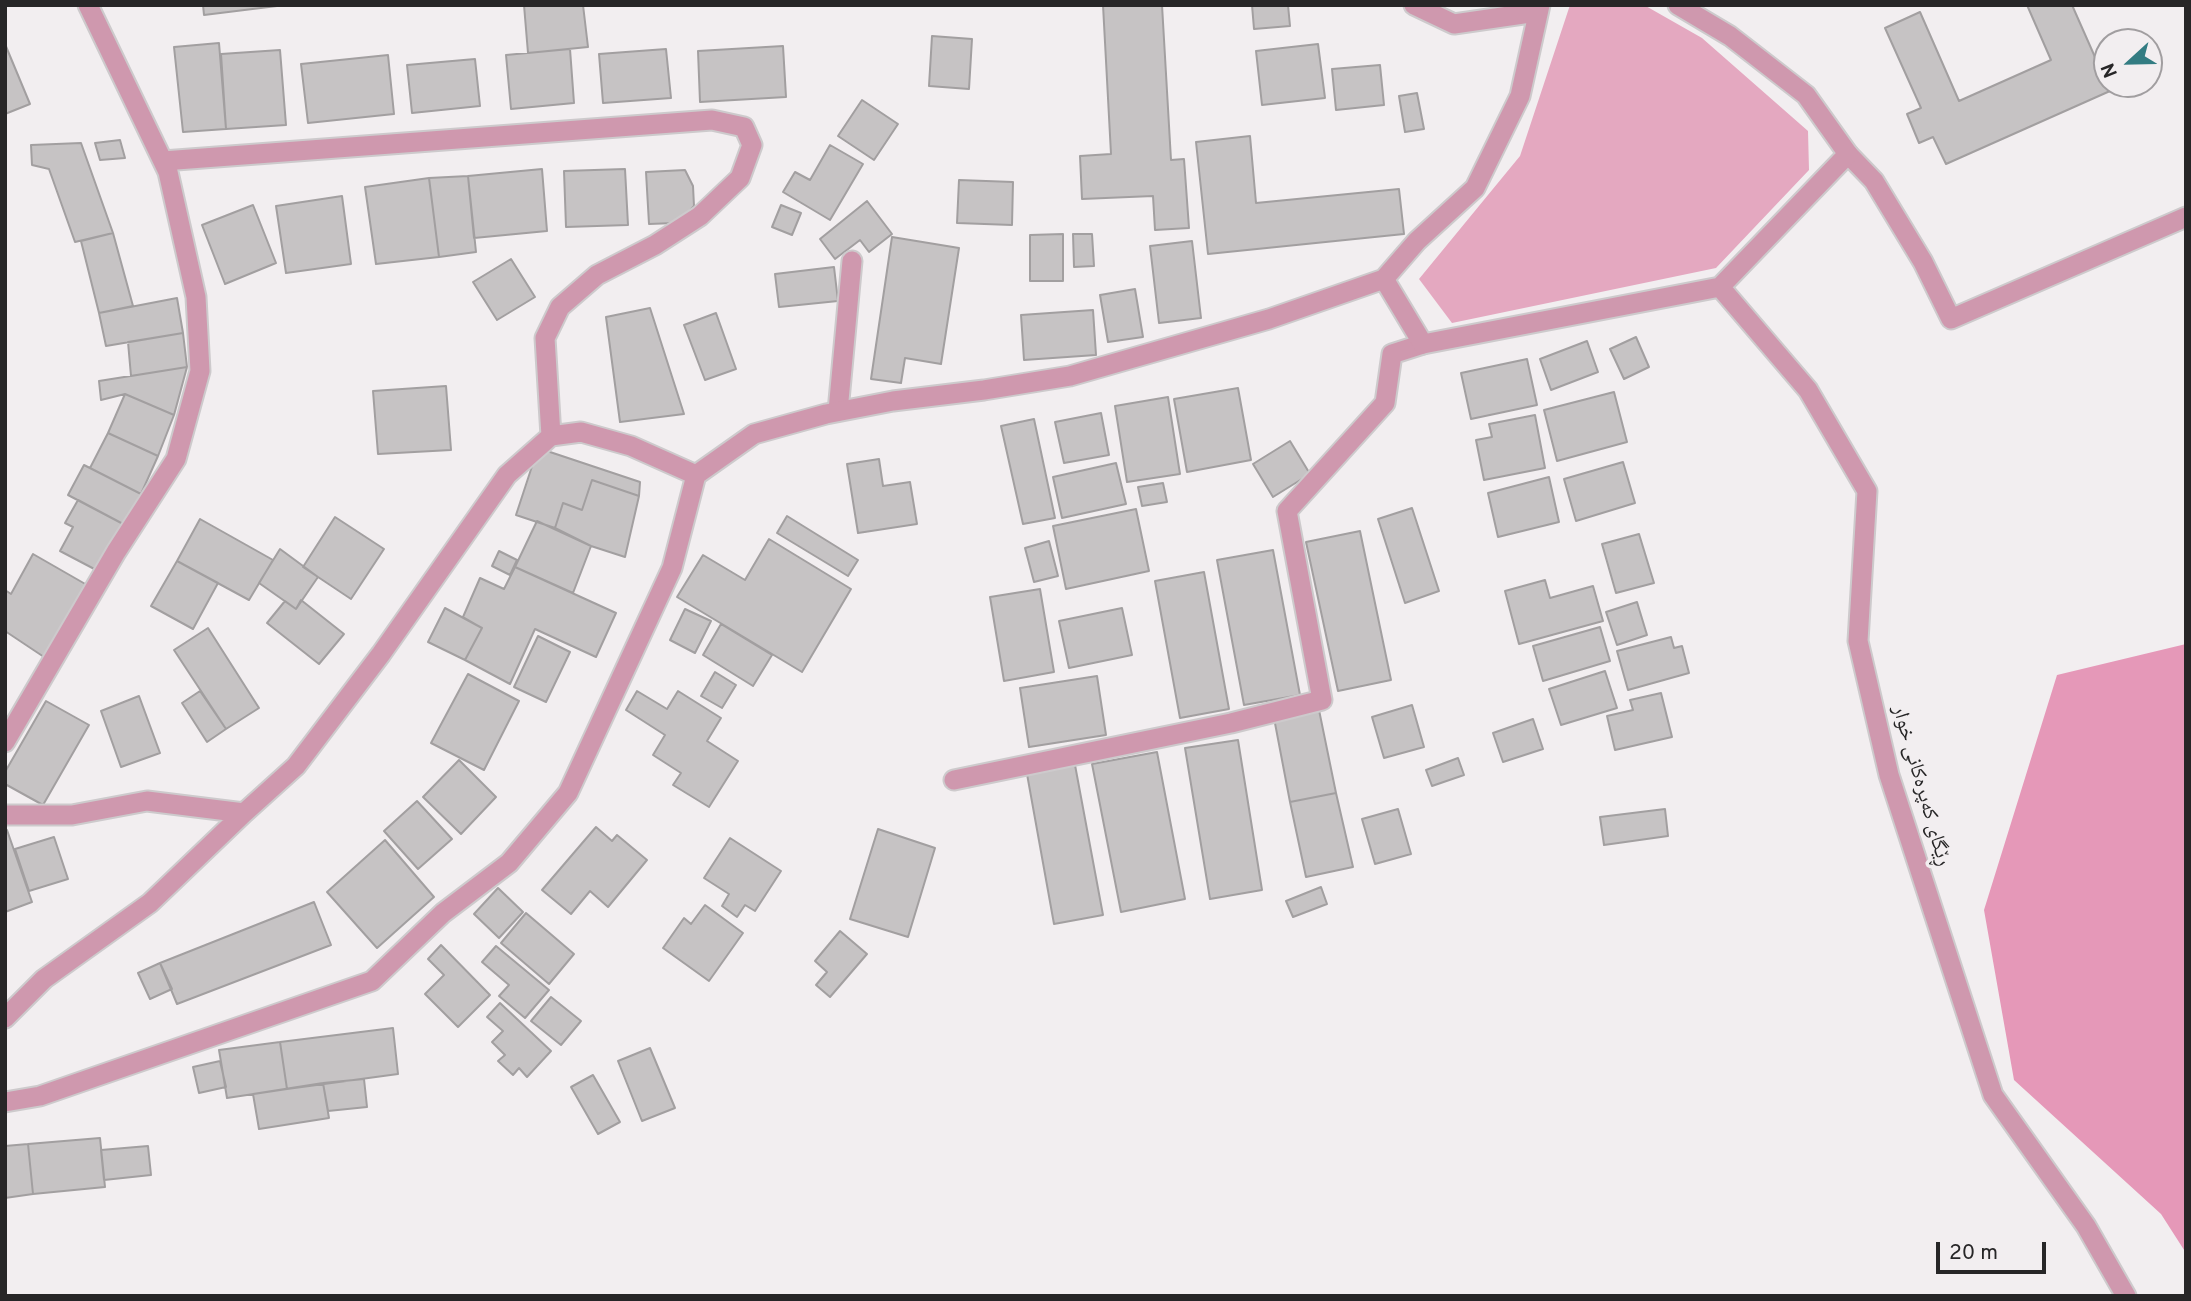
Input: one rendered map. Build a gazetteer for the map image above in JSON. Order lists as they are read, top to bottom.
{
  "streets": {
    "street": ["ڕێگای کەپرەکانی خوار"]
  },
  "scale_bar": "20 m",
  "north": "left"
}
